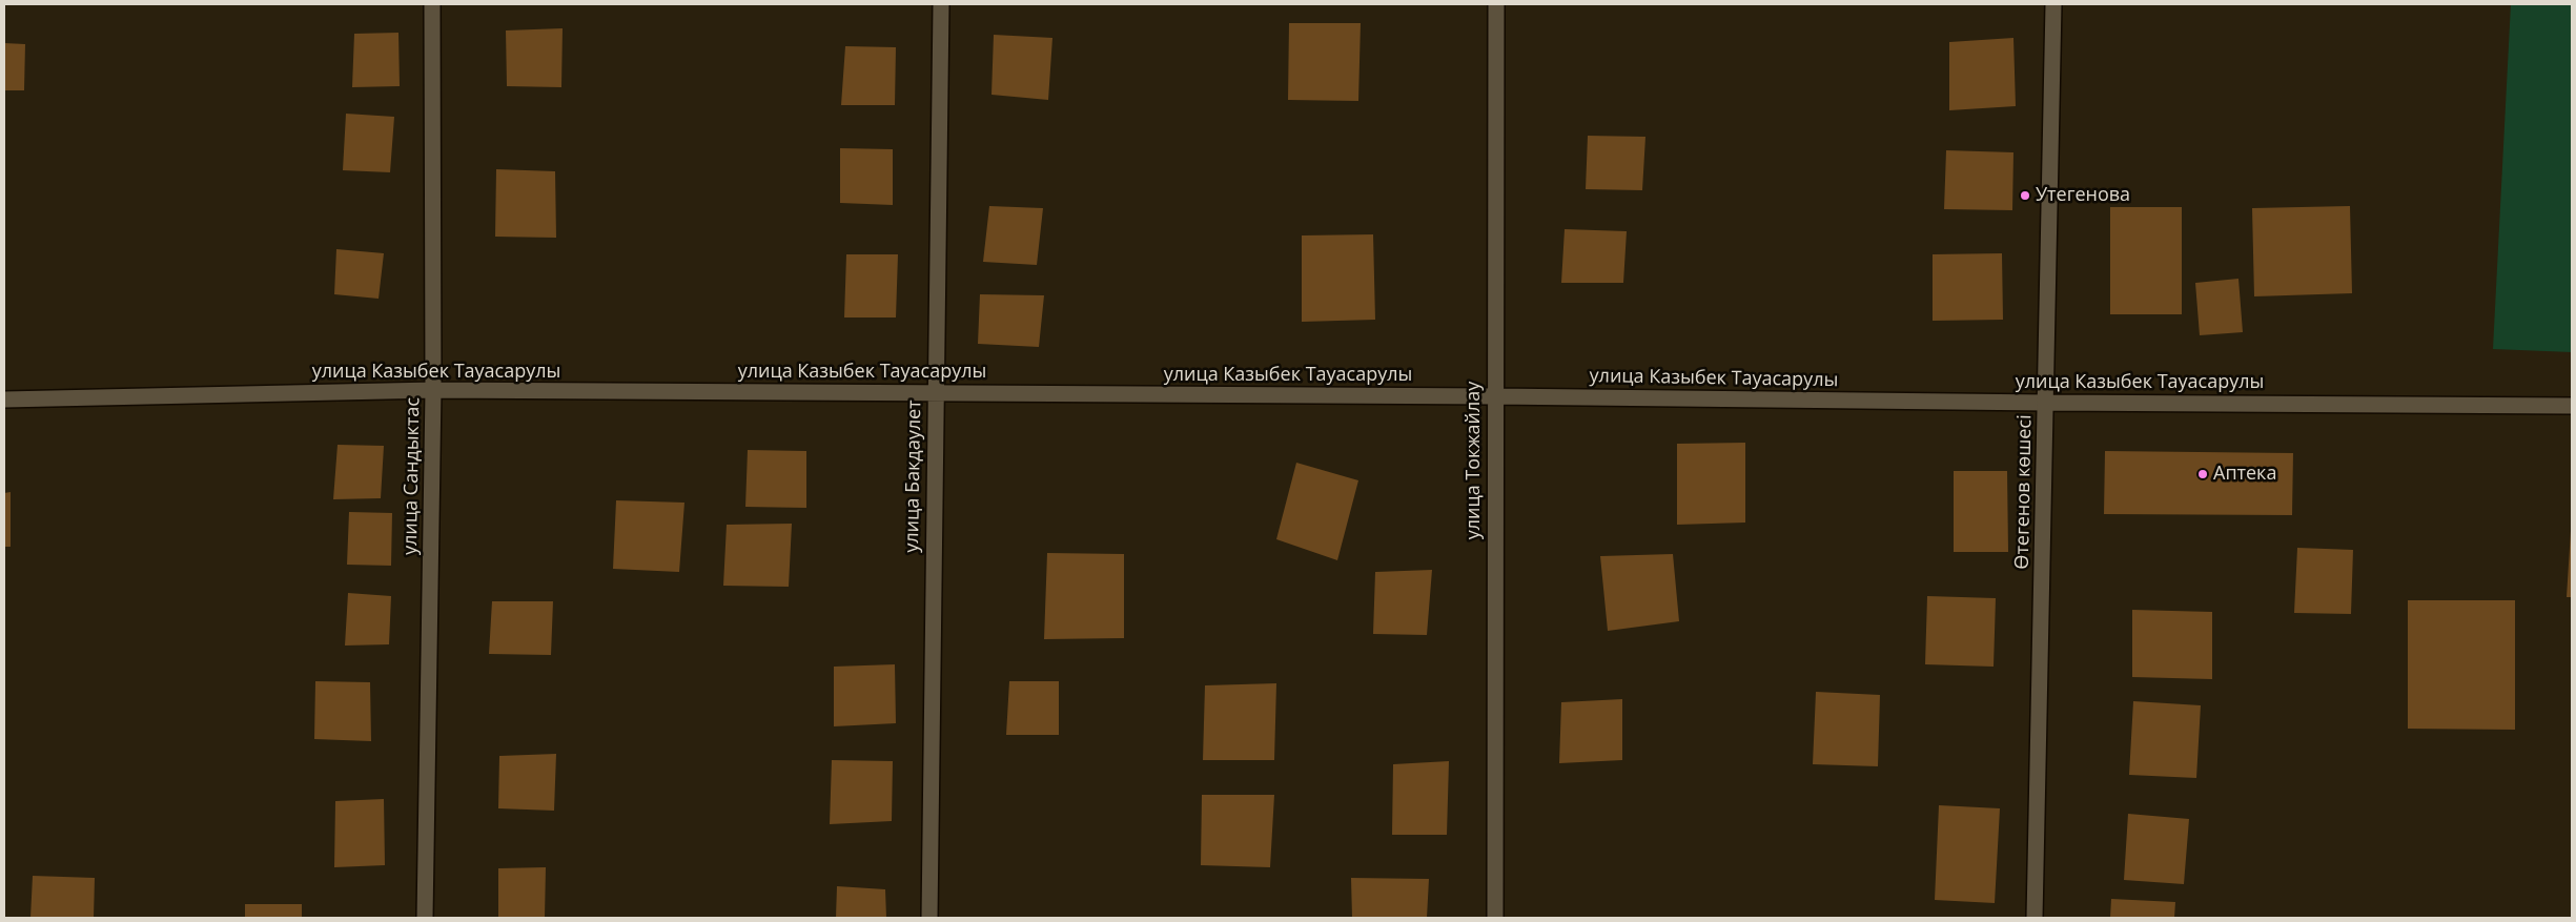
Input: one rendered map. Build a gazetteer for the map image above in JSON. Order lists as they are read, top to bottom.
{
  "streets": {
    "street": [
      "улица Казыбек Тауасарулы",
      "улица Токжайлау",
      "улица Сандыктас",
      "улица Бакдаулет",
      "Өтегенов көшесі"
    ]
  },
  "crossings": [
    ["улица Казыбек Тауасарулы", "улица Токжайлау"],
    ["улица Казыбек Тауасарулы", "улица Сандыктас"],
    ["улица Казыбек Тауасарулы", "улица Бакдаулет"],
    ["улица Казыбек Тауасарулы", "Өтегенов көшесі"]
  ],
  "places": ["Утегенова", "Аптека"]
}
